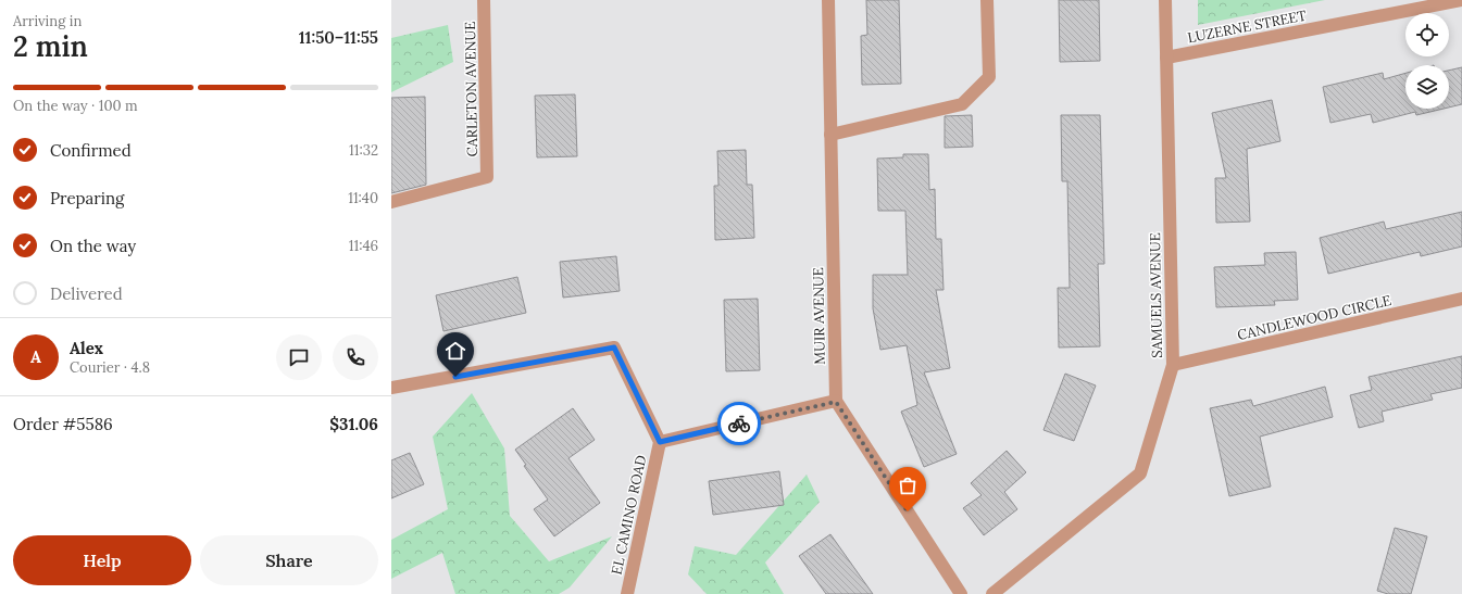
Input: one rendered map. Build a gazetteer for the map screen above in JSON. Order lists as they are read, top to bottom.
{
  "streets": {
    "street": [
      "LUZERNE STREET",
      "CARLETON AVENUE",
      "SAMUELS AVENUE",
      "MUIR AVENUE",
      "CANDLEWOOD CIRCLE",
      "EL CAMINO ROAD"
    ]
  },
  "crossings": [
    ["LUZERNE STREET", "SAMUELS AVENUE"],
    ["SAMUELS AVENUE", "CANDLEWOOD CIRCLE"],
    ["MUIR AVENUE", "EL CAMINO ROAD"]
  ],
  "page": {
    "heading": ["2 min", "Arriving in", "11:50–11:55"],
    "panel": [
      "Alex",
      "Courier · 4.8",
      "Order #5586",
      "$31.06"
    ],
    "bar": "On the way · 100 m",
    "list": [
      ["Confirmed", "11:32"],
      ["Preparing", "11:40"],
      ["On the way", "11:46"],
      "Delivered"
    ],
    "round": "A",
    "buttons": ["Help", "Share"]
  }
}
